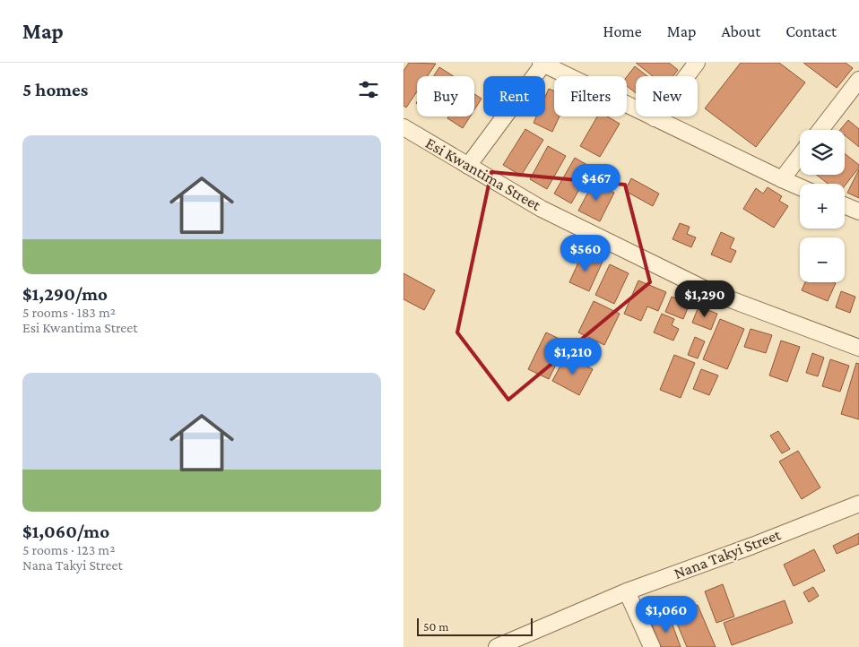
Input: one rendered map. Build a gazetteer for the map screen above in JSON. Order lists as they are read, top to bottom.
{
  "streets": {
    "street": ["Esi Kwantima Street", "Nana Takyi Street"]
  },
  "scale_bar": "50 m",
  "page": {
    "header": "Map",
    "nav": [
      "Home",
      "Map",
      "About",
      "Contact"
    ],
    "heading": "5 homes",
    "chip": [
      "Buy",
      "Rent",
      "Filters",
      "New"
    ],
    "list": [
      {
        "name": "$1,290/mo",
        "note": "5 rooms · 183 m² · Esi Kwantima Street"
      },
      {
        "name": "$1,060/mo",
        "note": "5 rooms · 123 m² · Nana Takyi Street"
      }
    ],
    "map_buttons": ["+", "−"],
    "price": [
      "$467",
      "$560",
      "$1,290",
      "$1,210",
      "$1,060"
    ],
    "scale": "50 m"
  }
}
